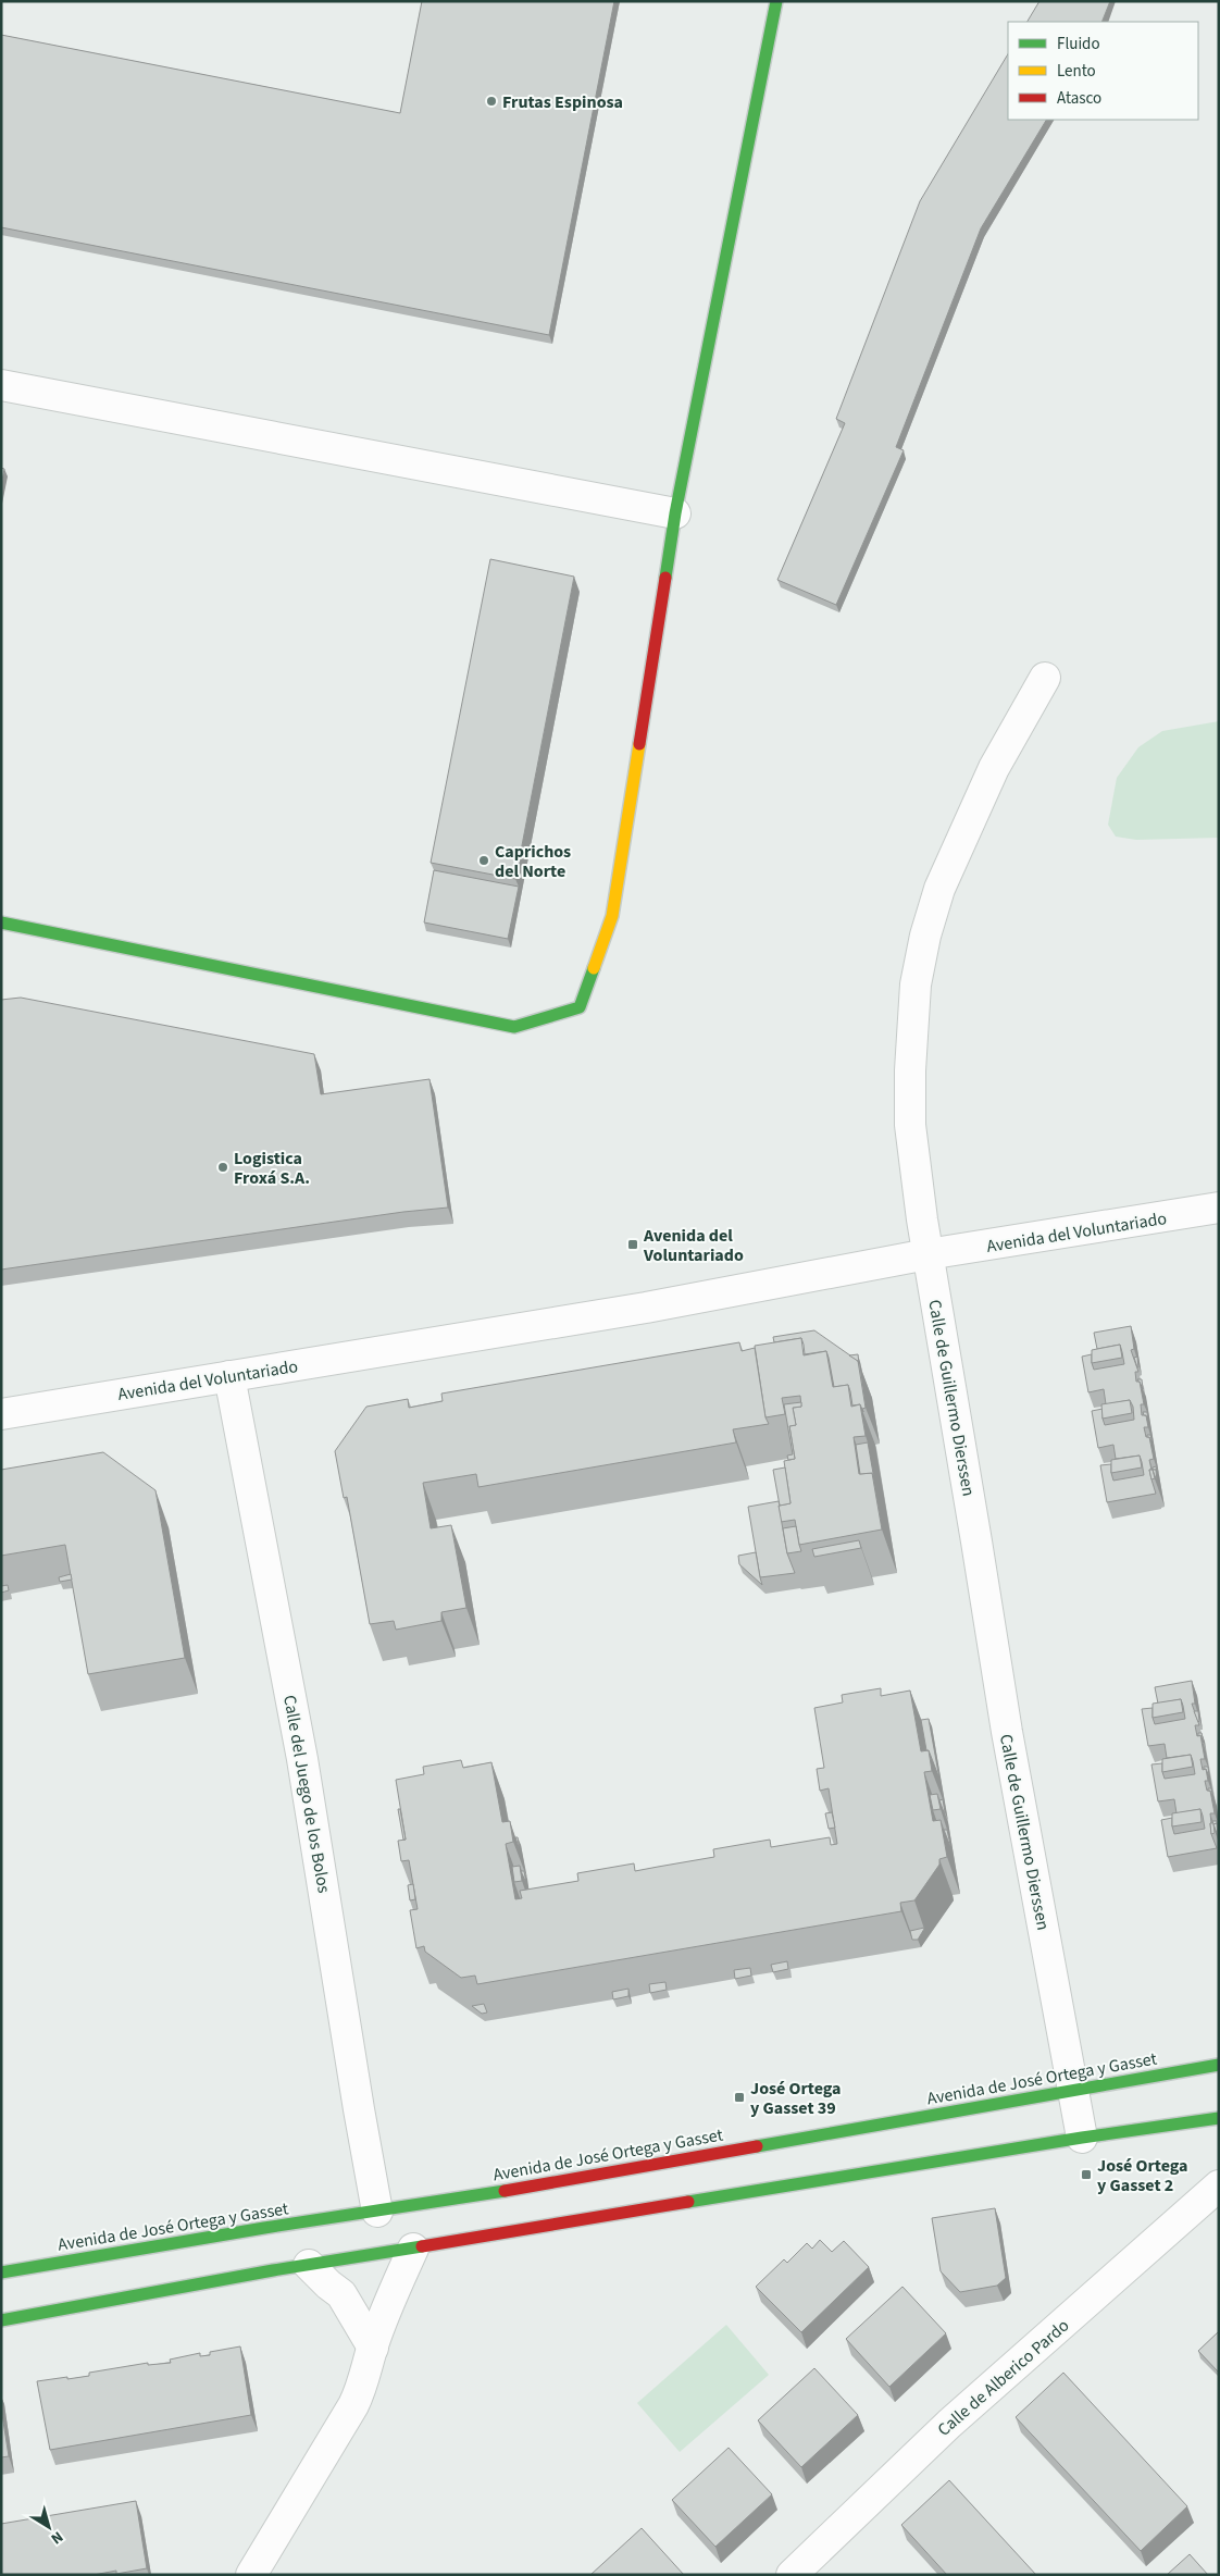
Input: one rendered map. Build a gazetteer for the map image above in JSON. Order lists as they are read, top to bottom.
{
  "streets": {
    "main road": ["Avenida de José Ortega y Gasset"],
    "street": [
      "Avenida del Voluntariado",
      "Calle de Guillermo Dierssen",
      "Calle del Juego de los Bolos",
      "Calle de Alberico Pardo"
    ]
  },
  "crossings": [
    ["Avenida del Voluntariado", "Calle de Guillermo Dierssen"],
    ["Avenida del Voluntariado", "Calle del Juego de los Bolos"],
    ["Calle de Guillermo Dierssen", "Avenida de José Ortega y Gasset"],
    ["Calle del Juego de los Bolos", "Avenida de José Ortega y Gasset"]
  ],
  "places": {
    "other": ["Frutas Espinosa", "Caprichos del Norte", "Logistica Froxá S.A."],
    "transit": ["Avenida del Voluntariado", "José Ortega y Gasset 39", "José Ortega y Gasset 2"]
  },
  "legend": ["Fluido", "Lento", "Atasco"],
  "north": "bottom right"
}
